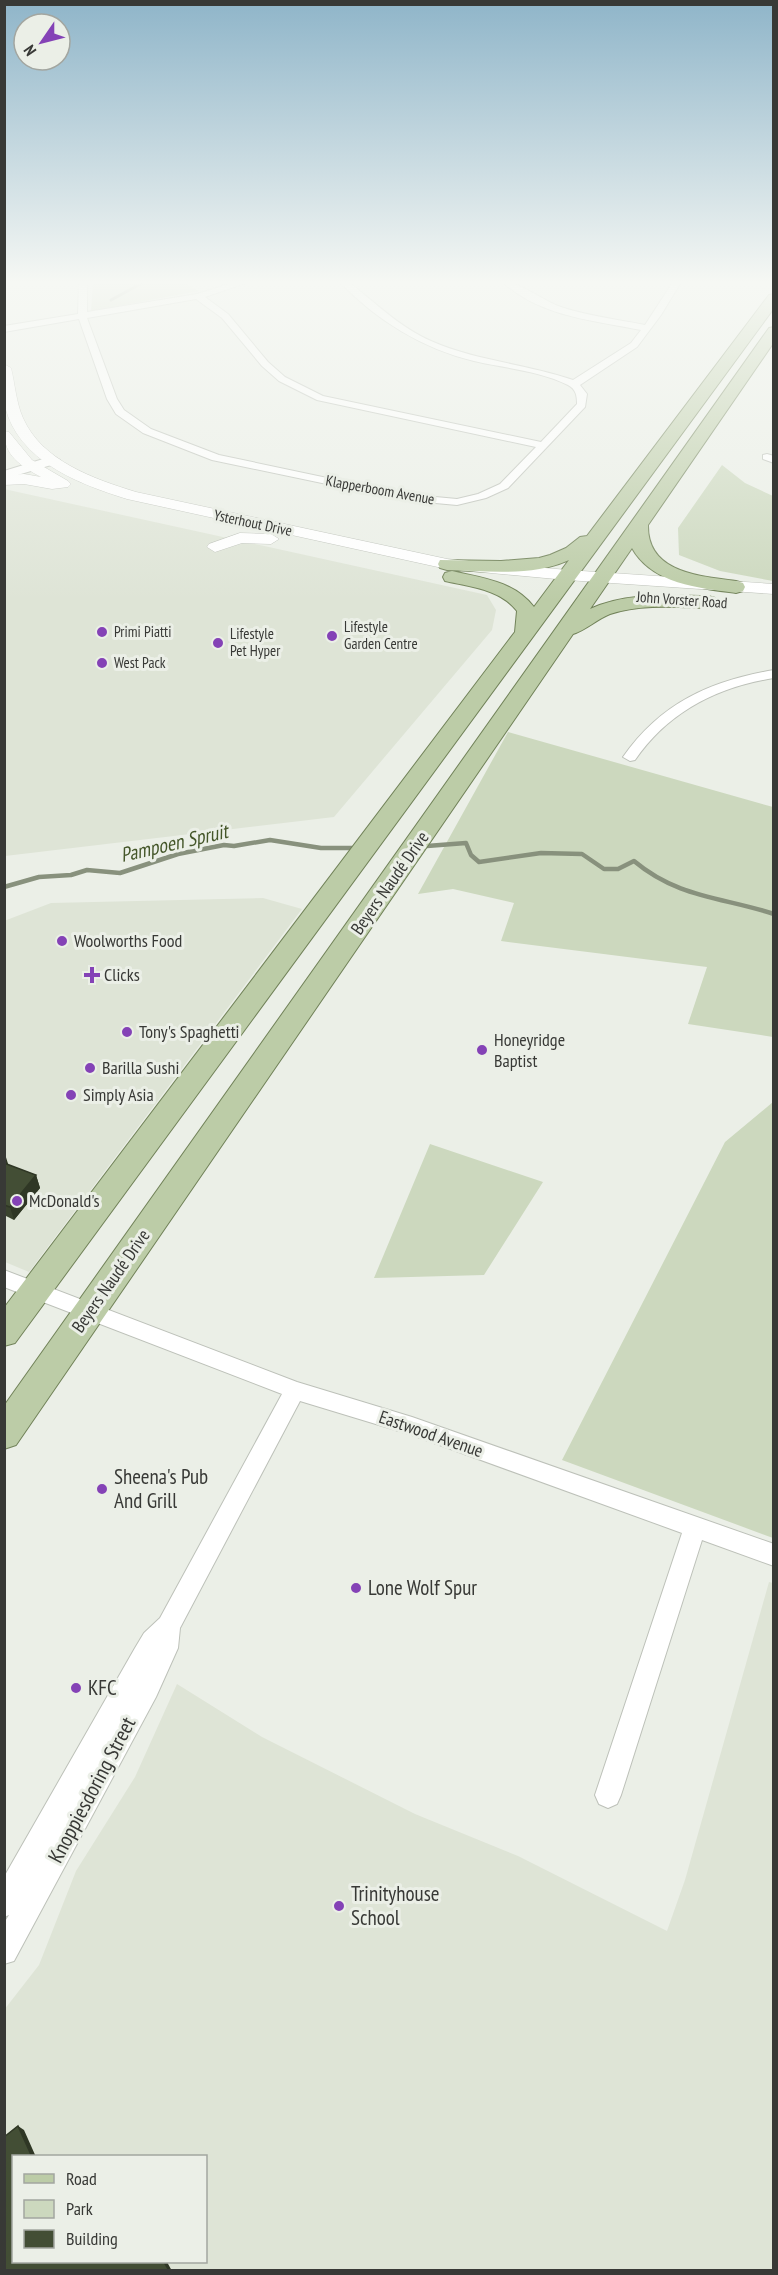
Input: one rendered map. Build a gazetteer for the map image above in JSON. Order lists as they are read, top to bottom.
{
  "streets": {
    "main road": ["Ysterhout Drive", "John Vorster Road", "Beyers Naudé Drive"],
    "street": ["Klapperboom Avenue", "Eastwood Avenue", "Knoppiesdoring Street"]
  },
  "crossings": [
    ["Ysterhout Drive", "John Vorster Road"],
    ["Ysterhout Drive", "Beyers Naudé Drive"],
    ["John Vorster Road", "Beyers Naudé Drive"],
    ["Beyers Naudé Drive", "Eastwood Avenue"],
    ["Eastwood Avenue", "Knoppiesdoring Street"]
  ],
  "water": ["Pampoen Spruit"],
  "places": {
    "other": [
      "Primi Piatti",
      "Lifestyle Garden Centre",
      "Lifestyle Pet Hyper",
      "West Pack",
      "Woolworths Food",
      "Tony's Spaghetti",
      "Honeyridge Baptist",
      "Barilla Sushi",
      "Simply Asia",
      "McDonald's",
      "Sheena's Pub And Grill",
      "Lone Wolf Spur",
      "KFC",
      "Trinityhouse School"
    ],
    "health": ["Clicks"]
  },
  "legend": ["Road", "Park", "Building"],
  "north": "bottom left"
}
